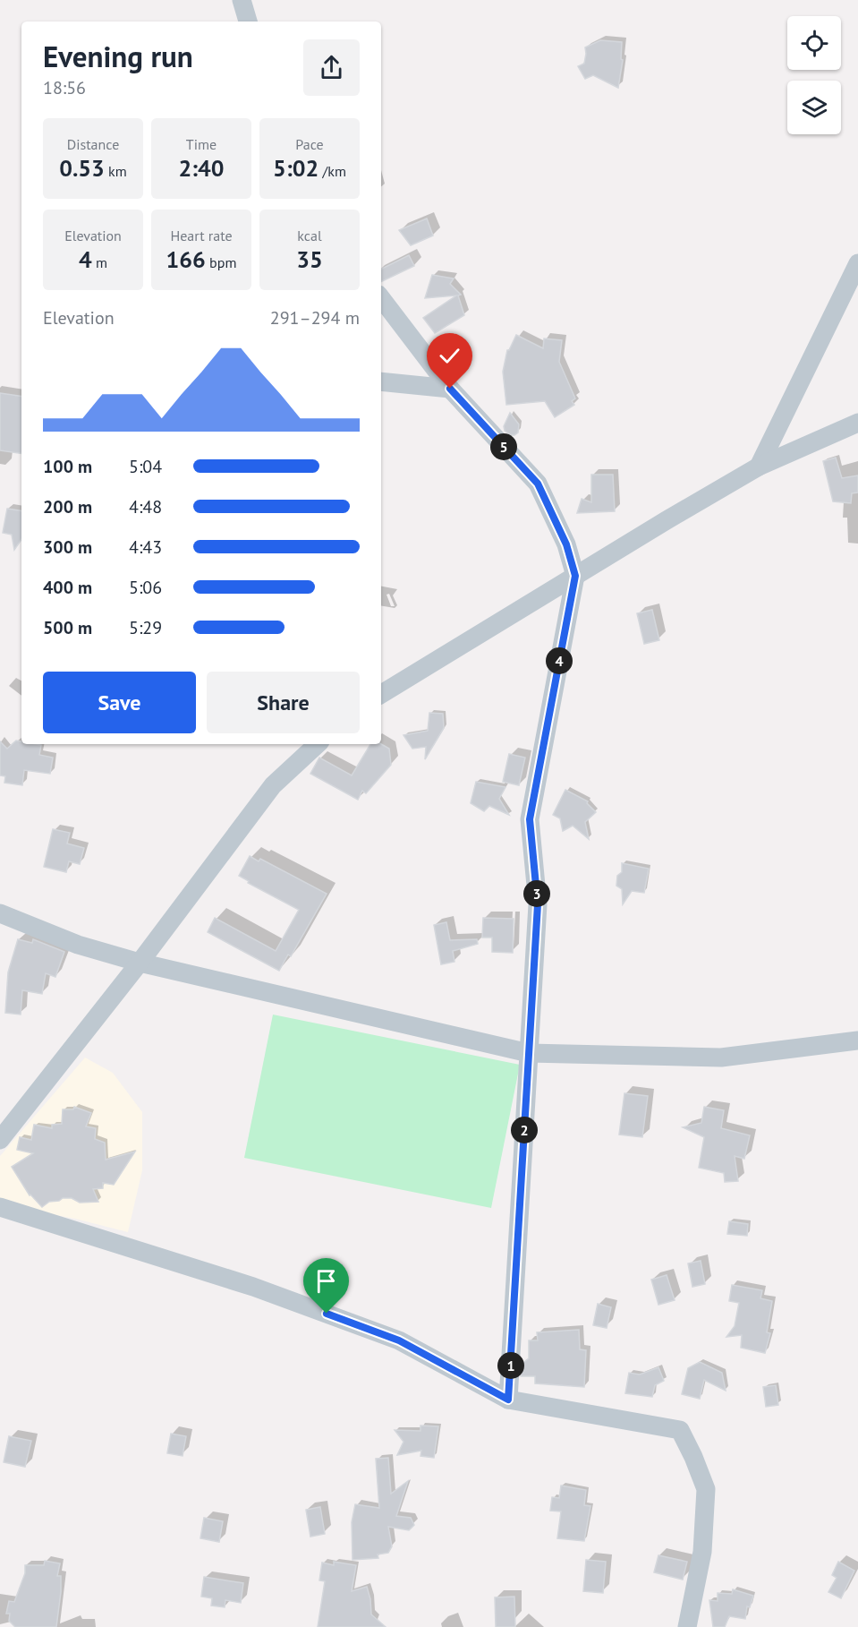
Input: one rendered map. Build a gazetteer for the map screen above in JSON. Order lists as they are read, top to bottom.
{
  "page": {
    "heading": ["Evening run", "18:56"],
    "stats": [
      ["Distance", "0.53 km"],
      ["Time", "2:40"],
      ["Pace", "5:02 /km"],
      ["Elevation", "4 m"],
      ["Heart rate", "166 bpm"],
      ["kcal", "35"]
    ],
    "chart": ["Elevation", "291–294 m"],
    "pins": [
      "5",
      "4",
      "3",
      "2",
      "1"
    ],
    "list": [
      {
        "name": "100 m",
        "note": "5:04"
      },
      {
        "name": "200 m",
        "note": "4:48"
      },
      {
        "name": "300 m",
        "note": "4:43"
      },
      {
        "name": "400 m",
        "note": "5:06"
      },
      {
        "name": "500 m",
        "note": "5:29"
      }
    ],
    "buttons": ["Save", "Share"]
  }
}
